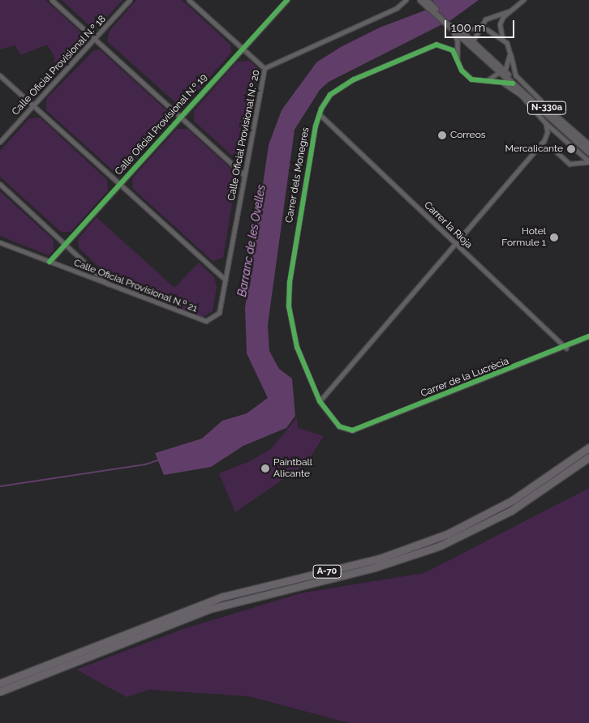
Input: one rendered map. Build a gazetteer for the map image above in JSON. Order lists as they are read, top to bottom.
{
  "streets": {
    "highway": ["A-70"],
    "main road": ["N-330a"],
    "street": [
      "Calle Oficial Provisional N.º 18",
      "Calle Oficial Provisional N.º 19",
      "Calle Oficial Provisional N.º 20",
      "Carrer dels Monegres",
      "Carrer la Rioja",
      "Calle Oficial Provisional N.º 21",
      "Carrer de la Lucrècia"
    ]
  },
  "crossings": [
    ["Calle Oficial Provisional N.º 19", "Calle Oficial Provisional N.º 21"],
    ["Calle Oficial Provisional N.º 20", "Calle Oficial Provisional N.º 21"],
    ["Carrer dels Monegres", "Carrer la Rioja"],
    ["Carrer dels Monegres", "Carrer de la Lucrècia"],
    ["Carrer la Rioja", "Carrer de la Lucrècia"]
  ],
  "water": ["Barranc de les Ovelles"],
  "places": [
    "Correos",
    "Mercalicante",
    "Hotel Formule 1",
    "Paintball Alicante"
  ],
  "scale_bar": "100 m"
}
